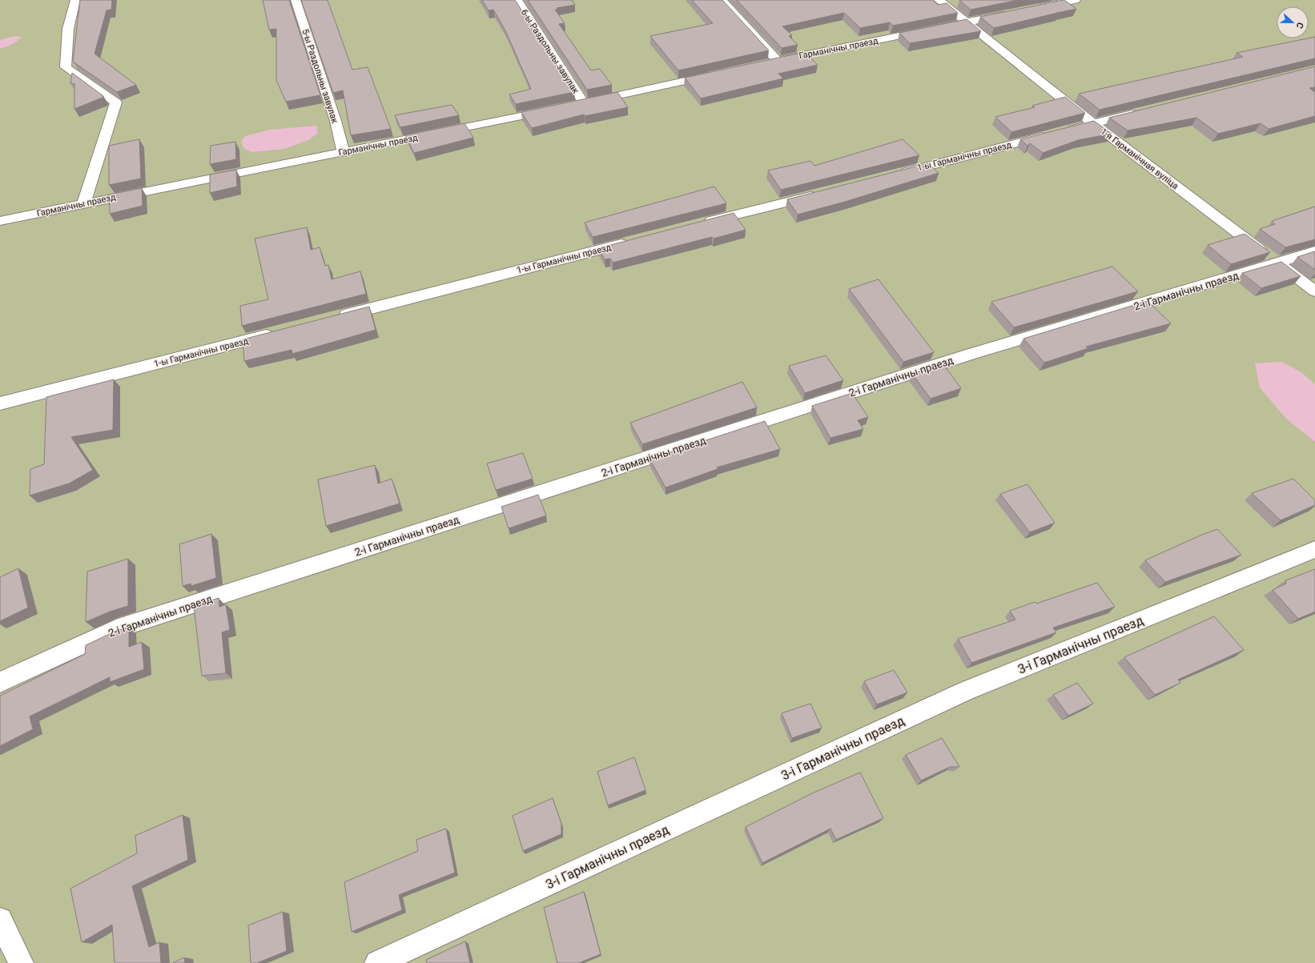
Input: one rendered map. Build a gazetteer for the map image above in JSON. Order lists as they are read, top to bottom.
{
  "streets": {
    "street": [
      "Гарманічны праезд",
      "6-ы Раздольны завулак",
      "5-ы Раздольны завулак",
      "1-ы Гарманічны праезд",
      "1-я Гарманічная вуліца",
      "2-і Гарманічны праезд",
      "3-і Гарманічны праезд"
    ]
  },
  "crossings": [
    ["Гарманічны праезд", "5-ы Раздольны завулак"],
    ["Гарманічны праезд", "1-я Гарманічная вуліца"],
    ["1-ы Гарманічны праезд", "1-я Гарманічная вуліца"],
    ["1-я Гарманічная вуліца", "2-і Гарманічны праезд"]
  ],
  "north": "right"
}
